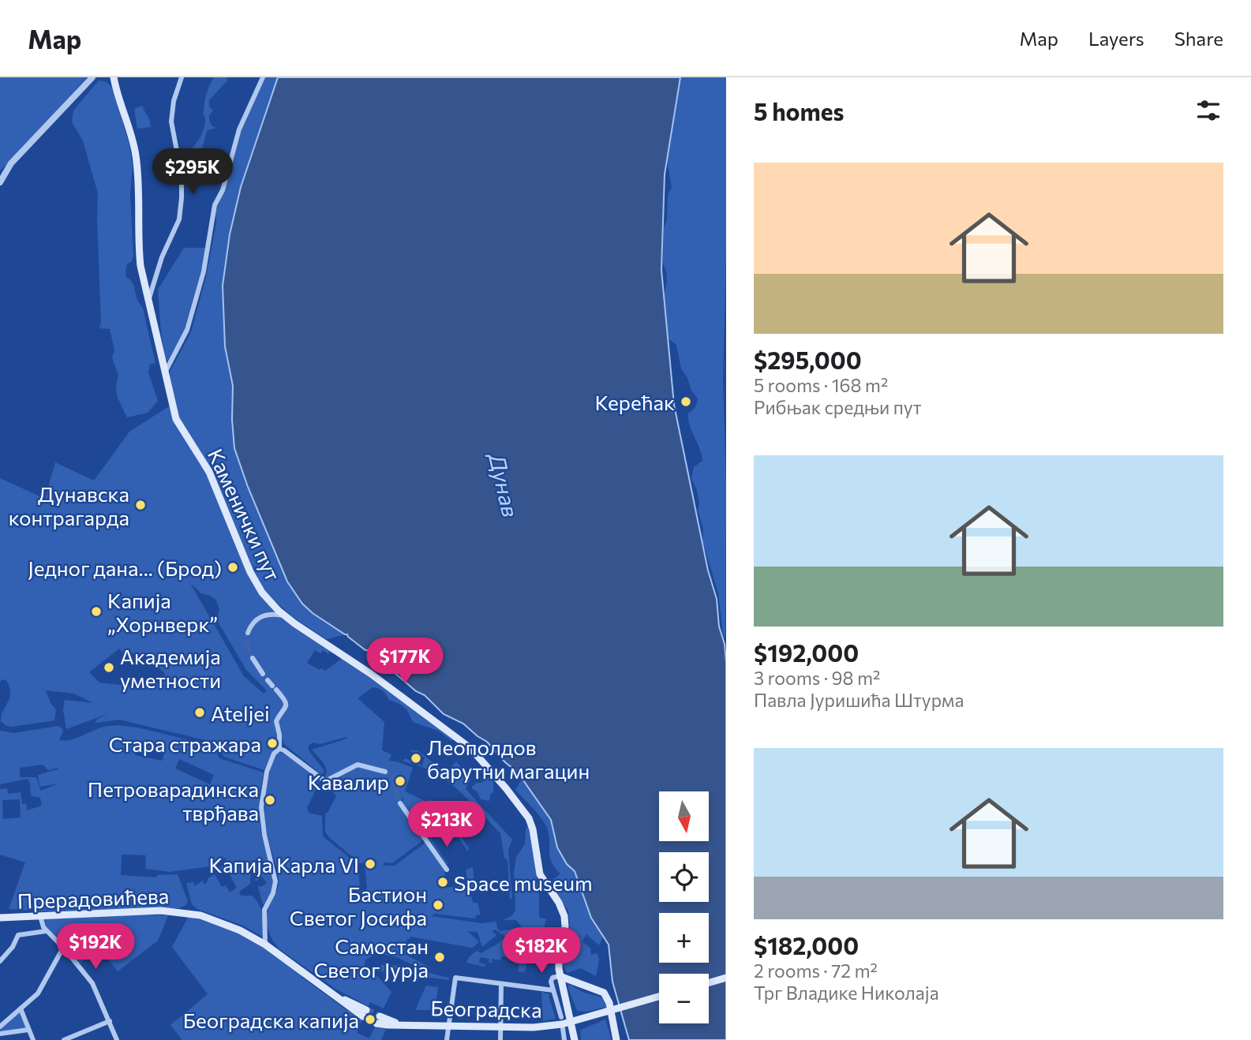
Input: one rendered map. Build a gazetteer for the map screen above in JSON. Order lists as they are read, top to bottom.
{
  "streets": {
    "main road": ["Каменички пут", "Прерадовићева", "Београдска"]
  },
  "crossings": [
    ["Каменички пут", "Београдска"]
  ],
  "water": ["Дунав"],
  "places": [
    "Керећак",
    "Дунавска контрагарда",
    "Једног дана... (Брод)",
    "Капија „Хорнверк”",
    "Академија уметности",
    "Ateljei",
    "Стара стражара",
    "Леополдов барутни магацин",
    "Кавалир",
    "Петроварадинска тврђава",
    "Капија Карла VI",
    "Space museum",
    "Бастион Светог Јосифа",
    "Самостан Светог Јурја",
    "Београдска капија"
  ],
  "north": "bottom",
  "page": {
    "header": "Map",
    "nav": ["Map", "Layers", "Share"],
    "heading": "5 homes",
    "list": [
      {
        "name": "$295,000",
        "note": "5 rooms · 168 m² · Рибњак средњи пут"
      },
      {
        "name": "$192,000",
        "note": "3 rooms · 98 m² · Павла Јуришића Штурма"
      },
      {
        "name": "$182,000",
        "note": "2 rooms · 72 m² · Трг Владике Николаја"
      }
    ],
    "price": [
      "$295K",
      "$177K",
      "$213K",
      "$192K",
      "$182K"
    ],
    "map_buttons": ["+", "−"]
  }
}
